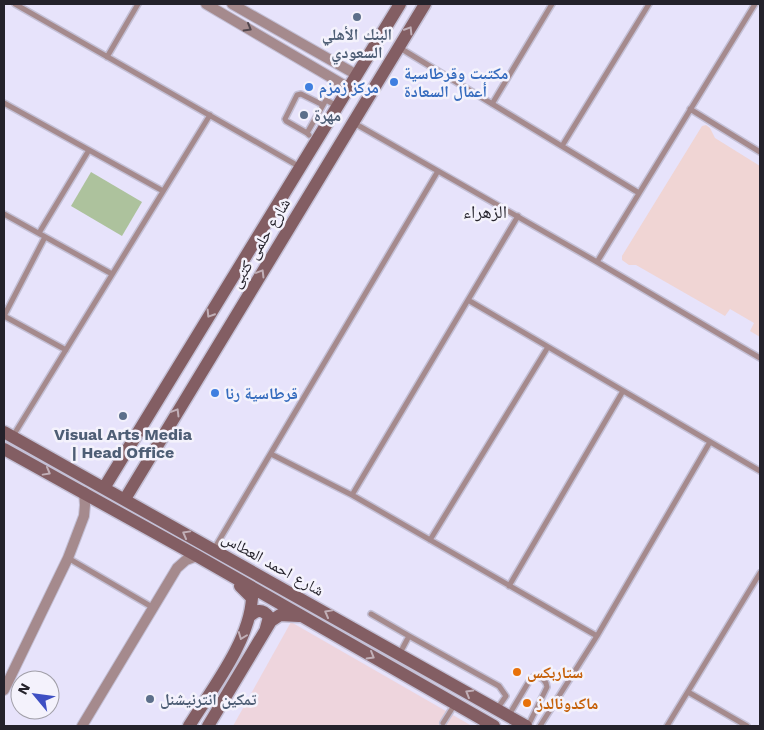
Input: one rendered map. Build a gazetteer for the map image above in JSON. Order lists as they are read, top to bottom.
{
  "streets": {
    "street": ["شارع حلمى كتبى", "شارع احمد العطاس"]
  },
  "crossings": [
    ["شارع حلمى كتبى", "شارع احمد العطاس"]
  ],
  "districts": ["الزهراء"],
  "places": [
    "البنك الأهلي السعودي",
    "مكتبت وقرطاسية أعمال السعادة",
    "مركز زمزم",
    "مهرة",
    "قرطاسية رنا",
    "Visual Arts Media | Head Office",
    "ستاربكس",
    "تمكين انترنیشنل",
    "ماكدونالدز"
  ],
  "north": "top left"
}
